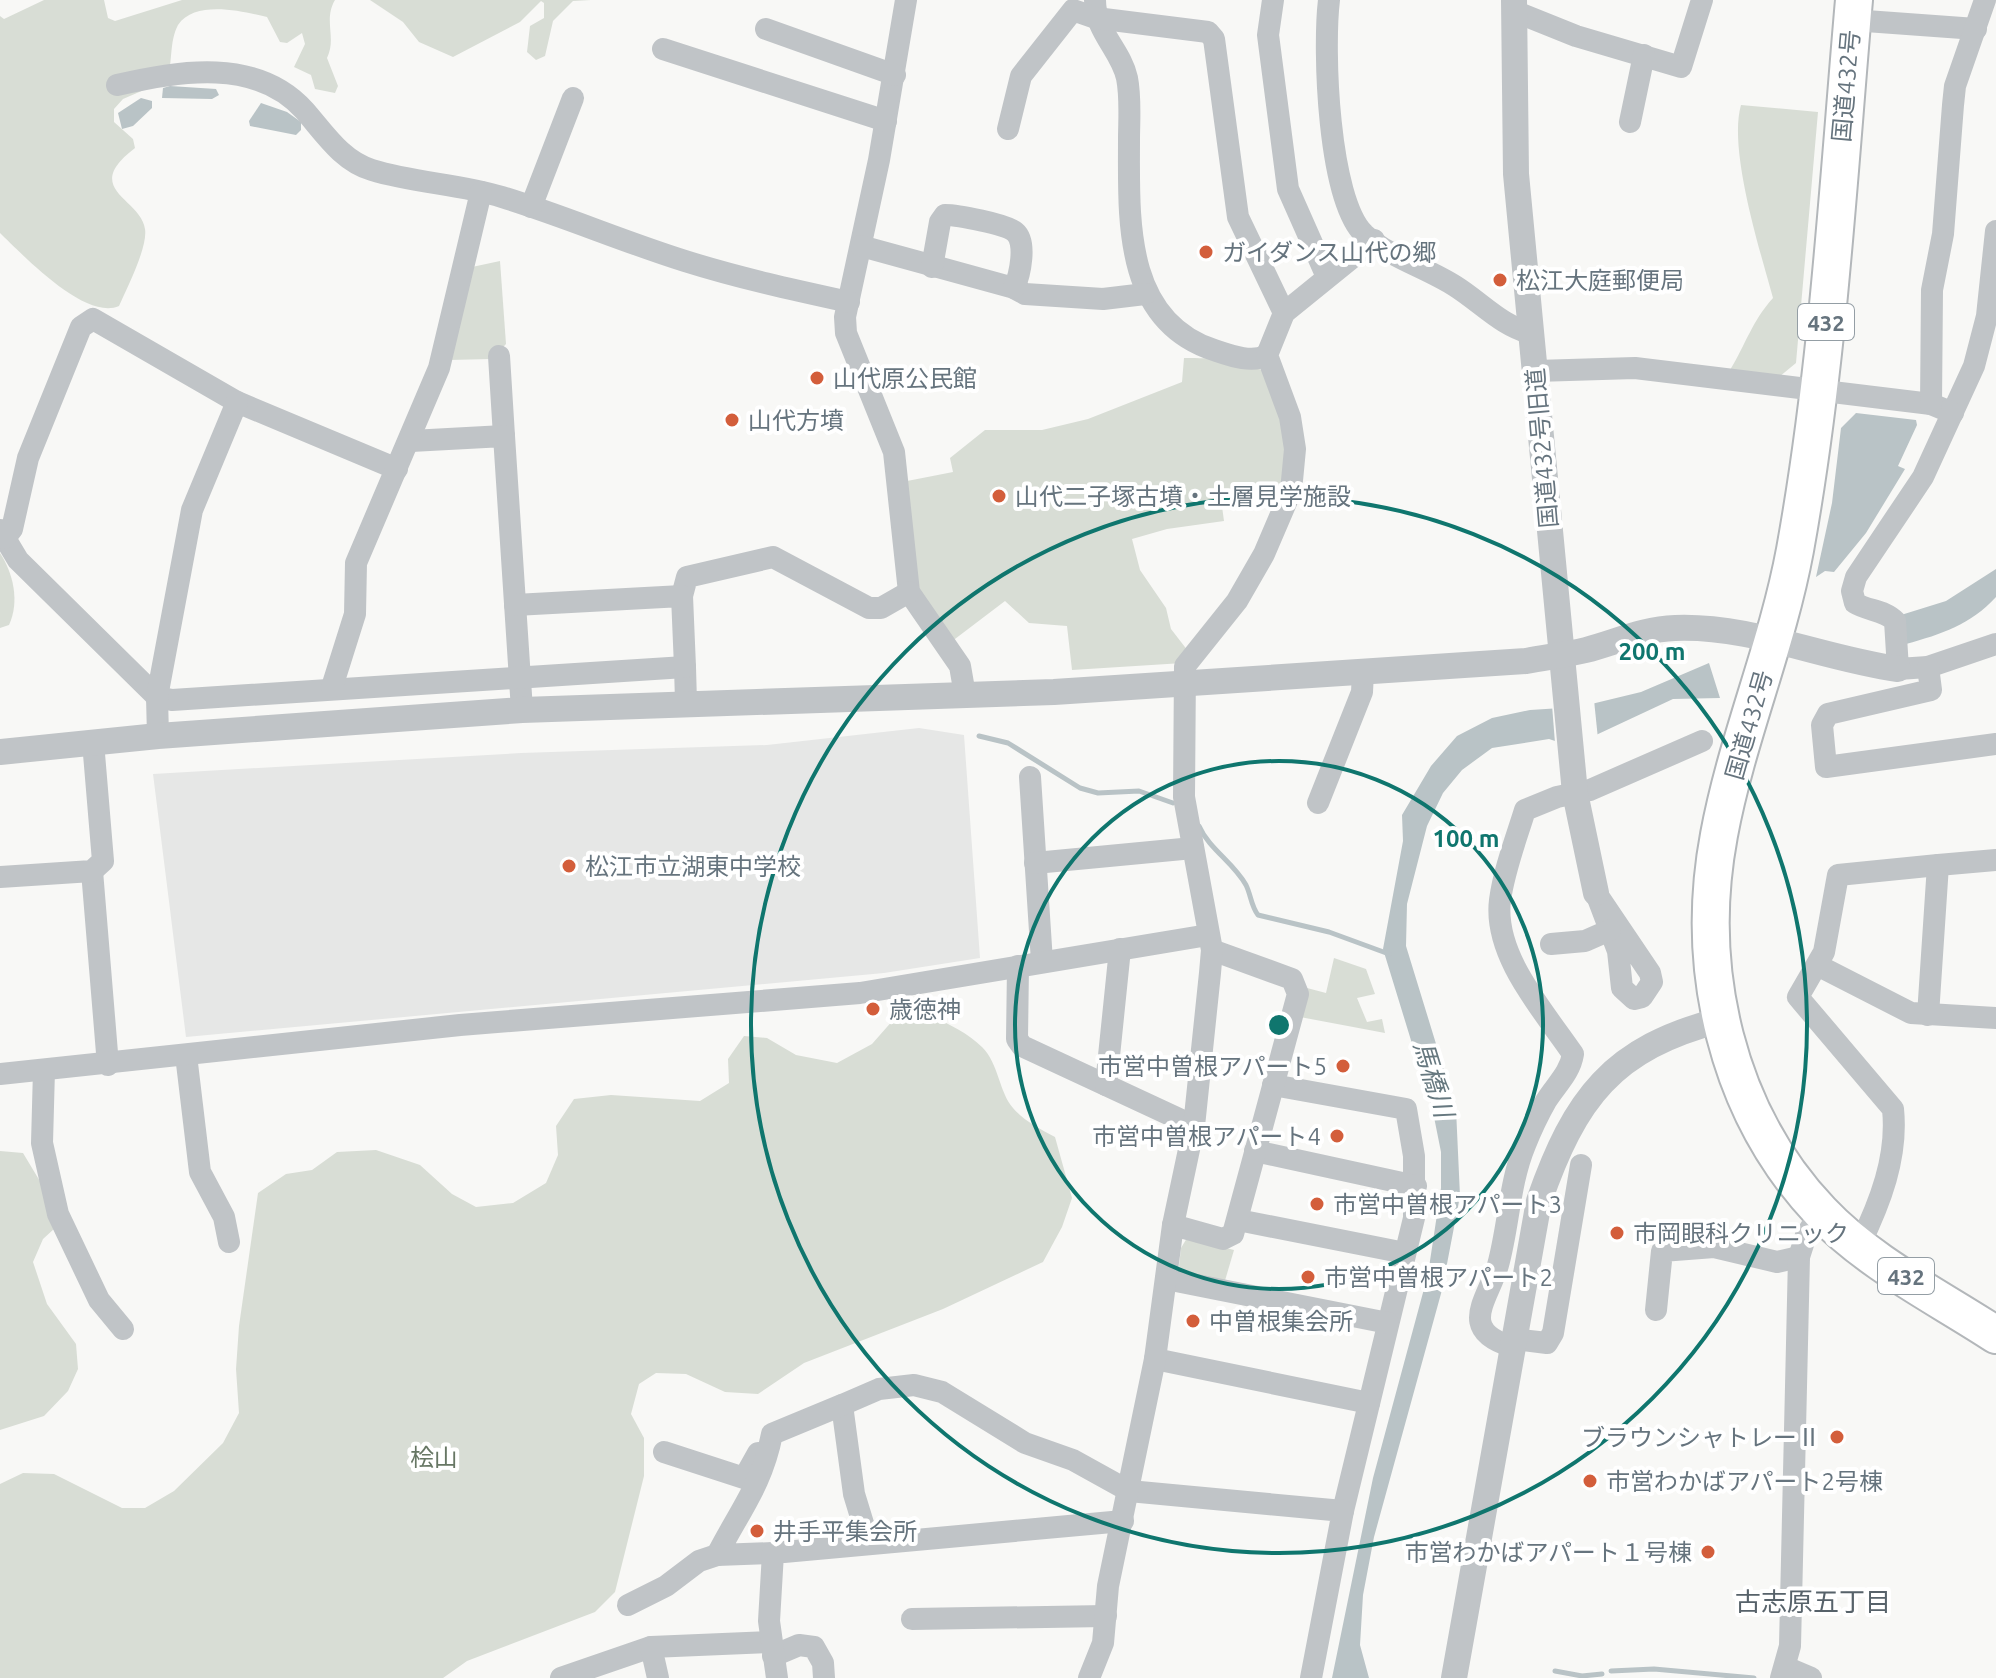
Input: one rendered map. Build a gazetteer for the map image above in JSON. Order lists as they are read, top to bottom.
{
  "streets": {
    "highway": ["国道432号", "432"],
    "street": ["国道432号旧道"]
  },
  "districts": ["古志原五丁目"],
  "water": ["馬橋川"],
  "parks": ["桧山"],
  "places": [
    "ガイダンス山代の郷",
    "松江大庭郵便局",
    "山代原公民館",
    "山代方墳",
    "山代二子塚古墳・土層見学施設",
    "松江市立湖東中学校",
    "歳徳神",
    "市営中曽根アパート5",
    "市営中曽根アパート4",
    "市営中曽根アパート3",
    "市岡眼科クリニック",
    "市営中曽根アパート2",
    "中曽根集会所",
    "ブラウンシャトレーⅡ",
    "市営わかばアパート2号棟",
    "井手平集会所",
    "市営わかばアパート１号棟"
  ],
  "rings": ["200 m", "100 m"]
}
